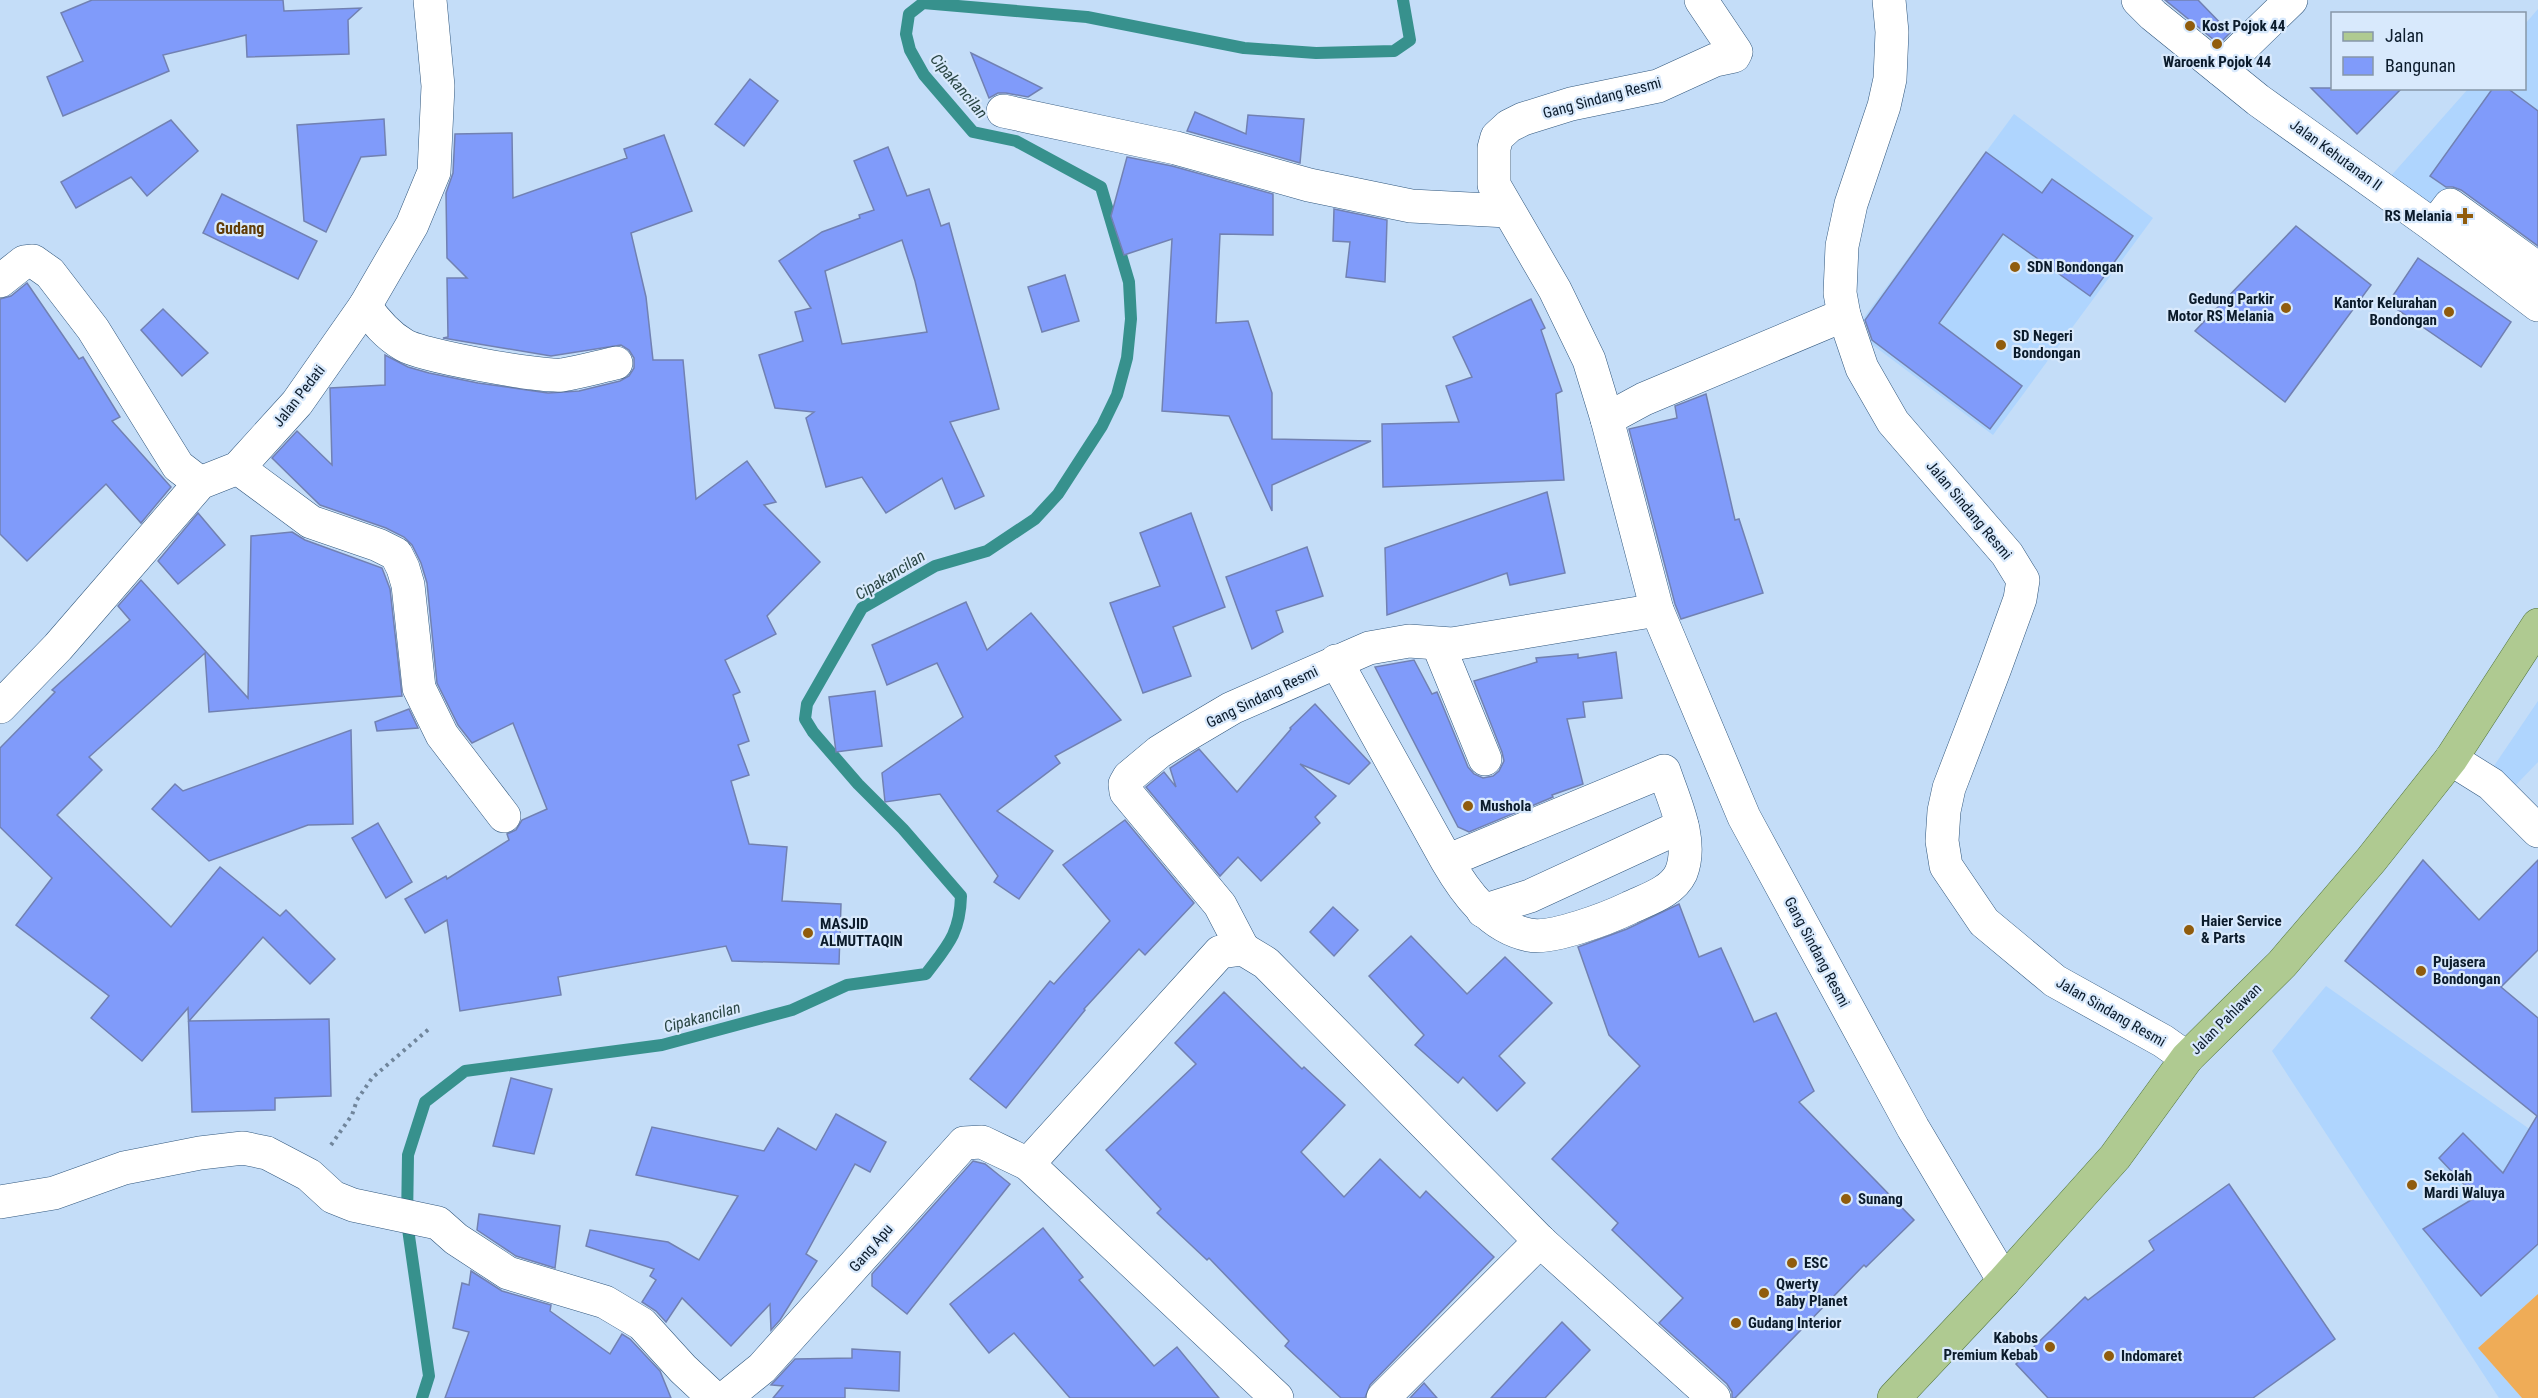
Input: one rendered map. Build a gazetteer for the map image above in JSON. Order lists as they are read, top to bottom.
{
  "streets": {
    "main road": ["Jalan Pahlawan"],
    "street": [
      "Gang Sindang Resmi",
      "Jalan Kehutanan II",
      "Jalan Pedati",
      "Jalan Sindang Resmi",
      "Gang Apu"
    ]
  },
  "crossings": [
    ["Gang Sindang Resmi", "Jalan Pahlawan"],
    ["Jalan Sindang Resmi", "Jalan Pahlawan"]
  ],
  "districts": ["Gudang"],
  "water": ["Cipakancilan"],
  "places": {
    "other": [
      "Kost Pojok 44",
      "Waroenk Pojok 44",
      "SDN Bondongan",
      "Gedung Parkir Motor RS Melania",
      "Kantor Kelurahan Bondongan",
      "SD Negeri Bondongan",
      "Mushola",
      "Haier Service & Parts",
      "MASJID ALMUTTAQIN",
      "Pujasera Bondongan",
      "Sekolah Mardi Waluya",
      "Sunang",
      "ESC",
      "Qwerty Baby Planet",
      "Gudang Interior",
      "Kabobs Premium Kebab",
      "Indomaret"
    ],
    "health": ["RS Melania"]
  },
  "legend": ["Jalan", "Bangunan"]
}
